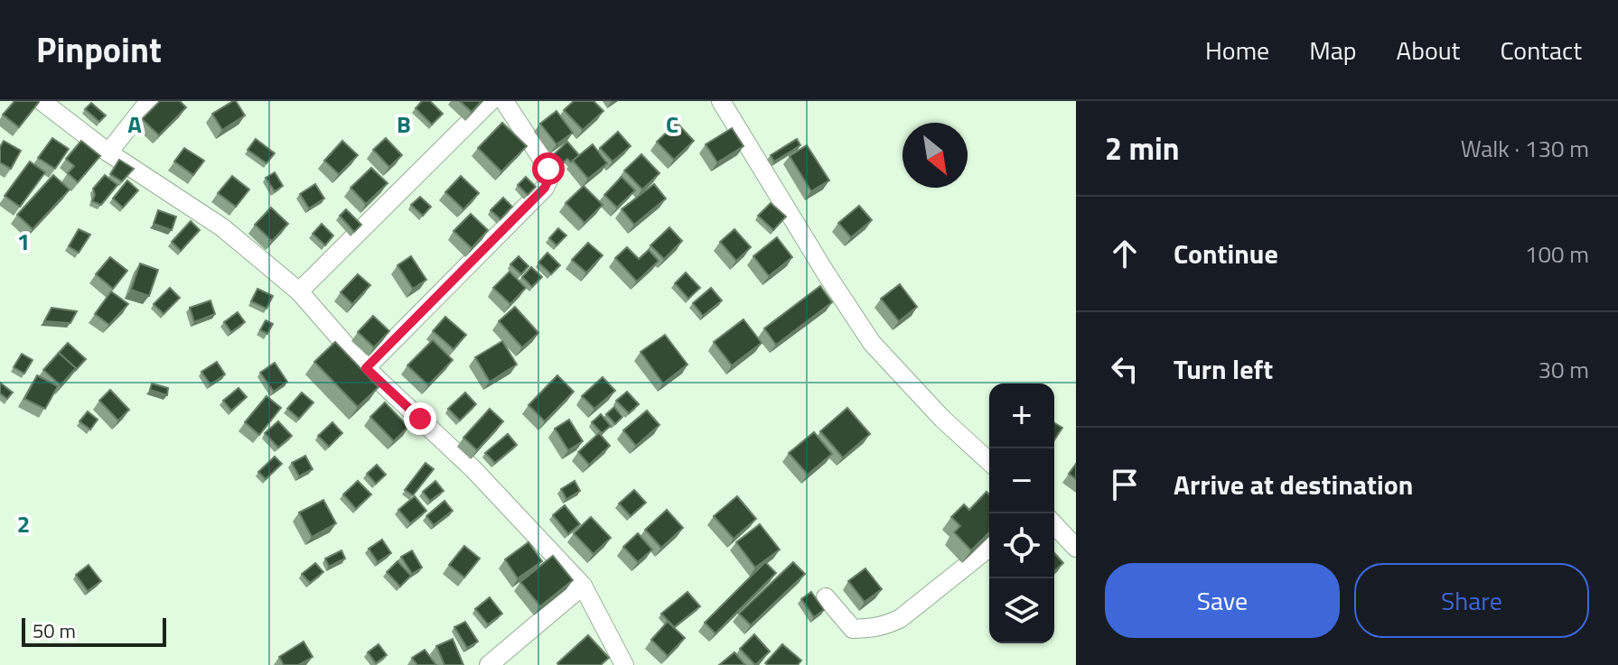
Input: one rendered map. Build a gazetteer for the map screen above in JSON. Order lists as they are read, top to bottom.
{
  "scale_bar": "50 m",
  "north": "bottom right",
  "page": {
    "header": "Pinpoint",
    "nav": [
      "Home",
      "Map",
      "About",
      "Contact"
    ],
    "heading": ["2 min", "Walk · 130 m"],
    "list": [
      ["Continue", "100 m"],
      ["Turn left", "30 m"],
      "Arrive at destination"
    ],
    "map_buttons": ["+", "−"],
    "buttons": ["Save", "Share"],
    "scale": "50 m"
  },
  "grid": {
    "columns": ["A", "B", "C"],
    "rows": ["1", "2"]
  }
}
